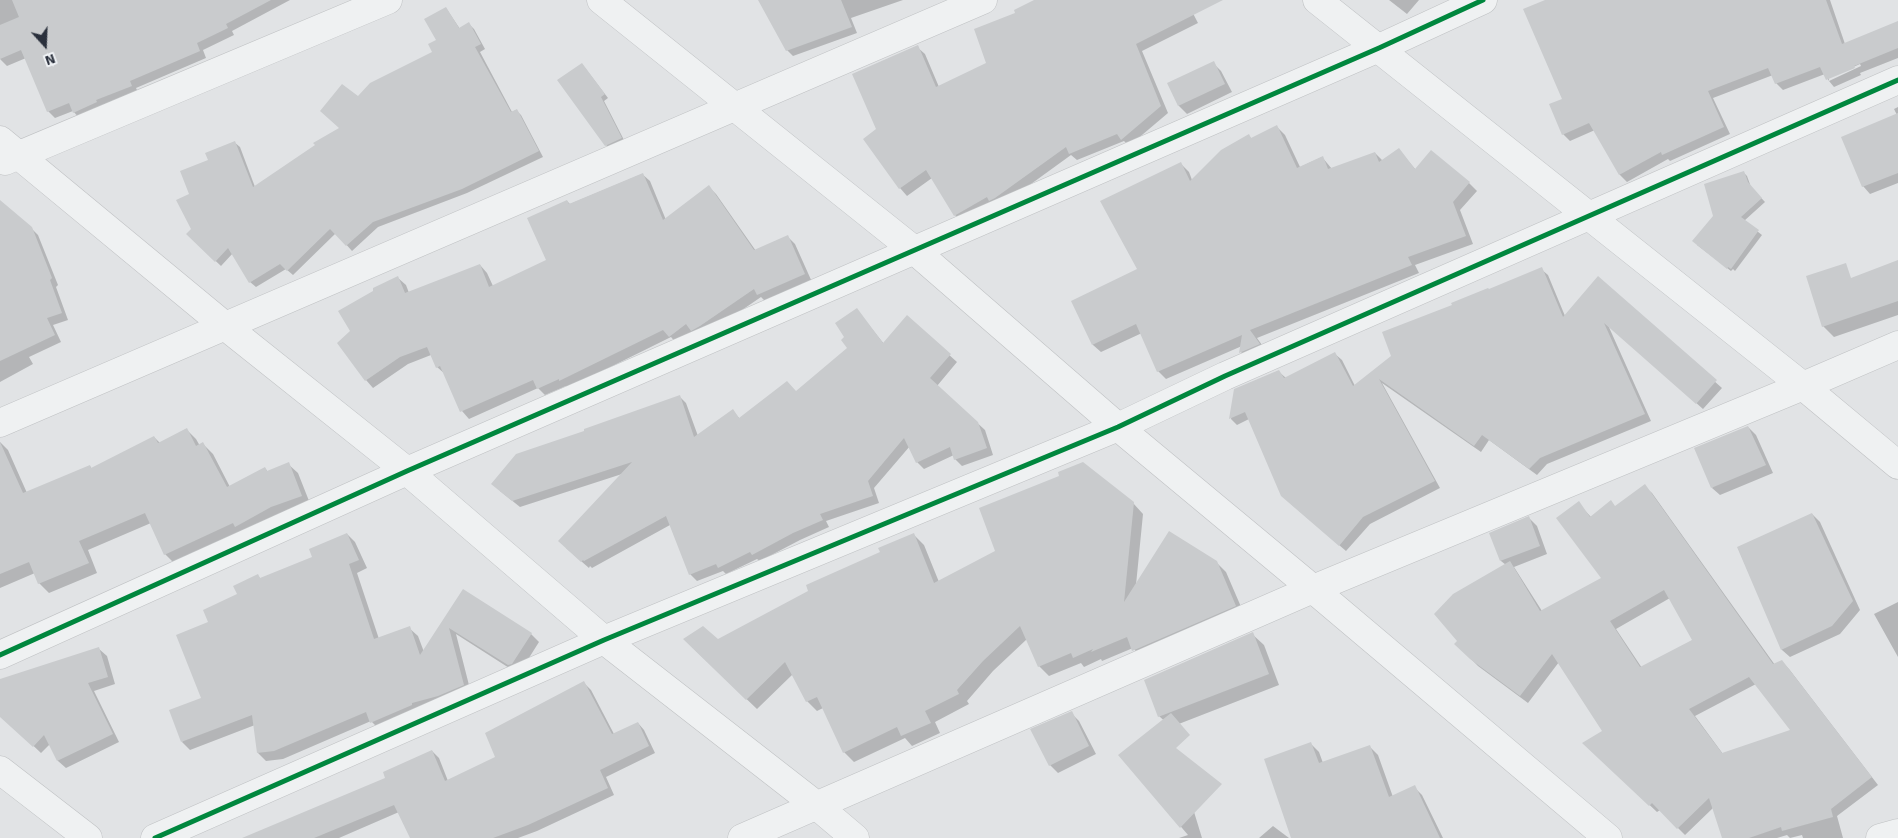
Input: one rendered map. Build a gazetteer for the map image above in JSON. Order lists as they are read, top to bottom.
{
  "north": "bottom"
}
